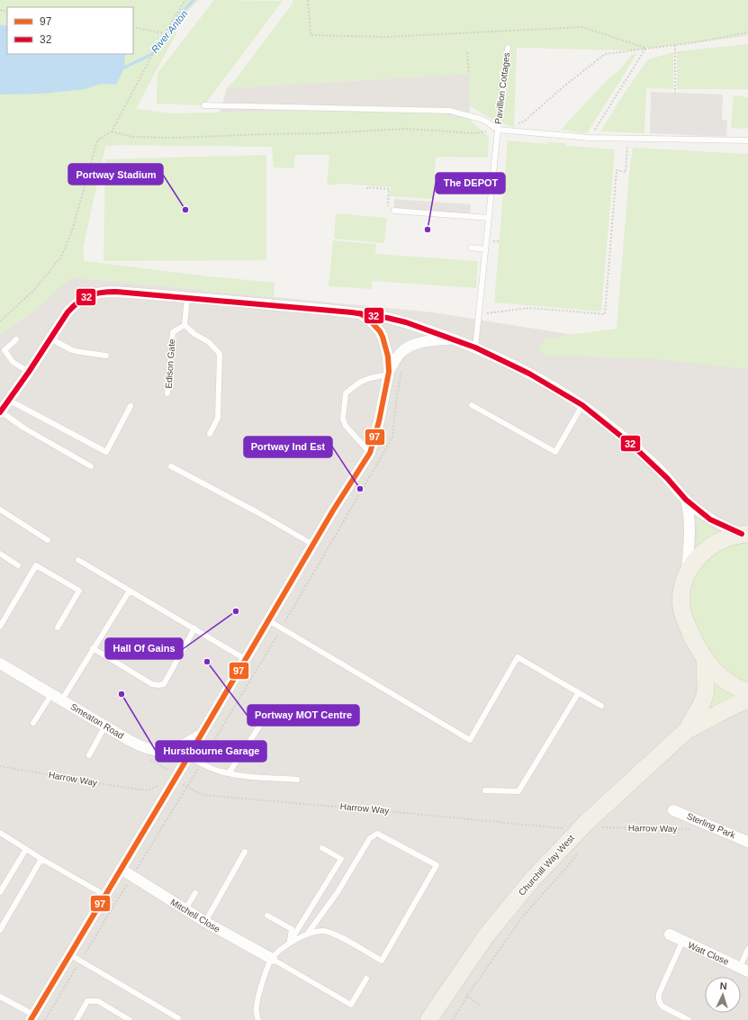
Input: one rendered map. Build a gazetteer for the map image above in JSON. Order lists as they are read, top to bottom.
{
  "streets": {
    "main road": ["Churchill Way West"],
    "street": [
      "Smeaton Road",
      "Sterling Park",
      "Mitchell Close",
      "Watt Close"
    ],
    "lane": ["Pavillion Cottages", "Edison Gate"],
    "path": ["Harrow Way"]
  },
  "crossings": [
    ["Harrow Way", "Churchill Way West"]
  ],
  "water": ["River Anton"],
  "places": [
    "Portway Stadium",
    "The DEPOT",
    "Portway Ind Est",
    "Hall Of Gains",
    "Portway MOT Centre",
    "Hurstbourne Garage"
  ],
  "lines": ["transit line 32", "transit line 97"],
  "legend": ["97", "32"],
  "north": "top"
}
